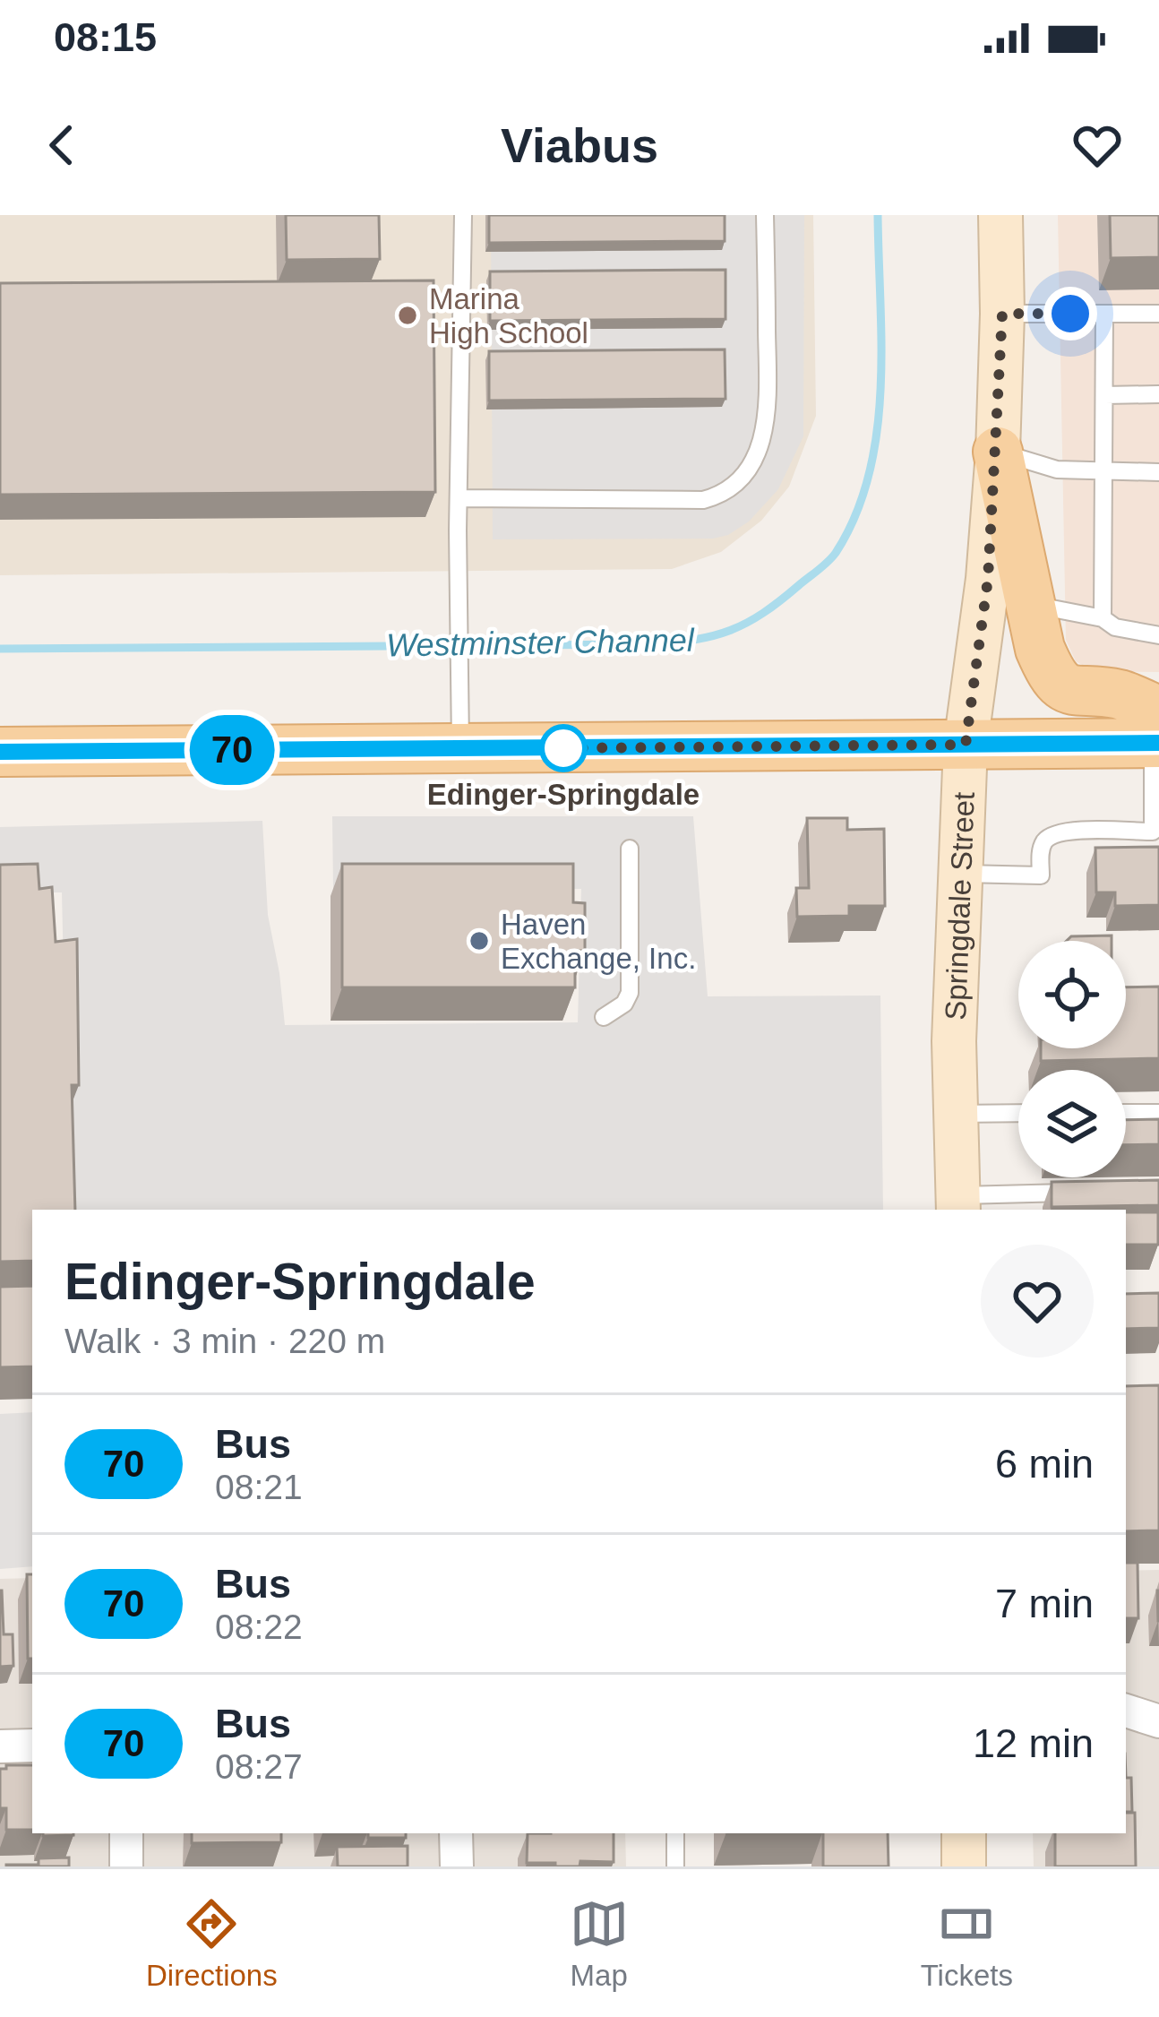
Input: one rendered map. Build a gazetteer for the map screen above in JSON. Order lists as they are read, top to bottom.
{
  "streets": {
    "main road": ["Springdale Street"]
  },
  "water": ["Westminster Channel"],
  "places": ["Marina High School", "Edinger-Springdale", "Haven Exchange, Inc."],
  "lines": ["bus line 70"],
  "page": {
    "status": "08:15",
    "header": "Viabus",
    "on_map": "70",
    "heading": ["Edinger-Springdale", "Walk · 3 min · 220 m"],
    "list": [
      {
        "mark": "70",
        "name": "Bus",
        "note": "08:21",
        "value": "6 min"
      },
      {
        "mark": "70",
        "name": "Bus",
        "note": "08:22",
        "value": "7 min"
      },
      {
        "mark": "70",
        "name": "Bus",
        "note": "08:27",
        "value": "12 min"
      }
    ],
    "tabs": ["Directions", "Map", "Tickets"]
  }
}
